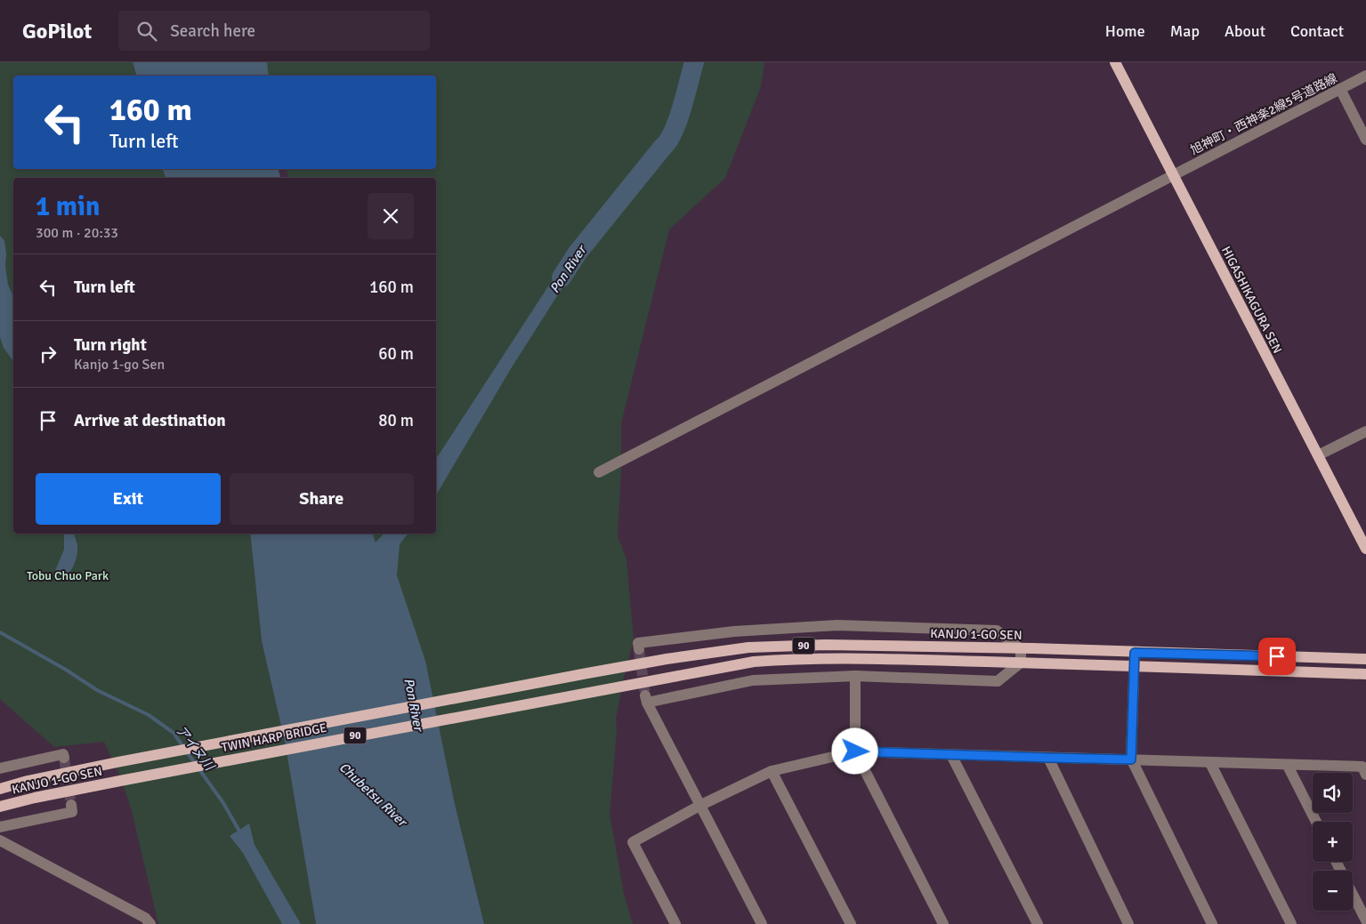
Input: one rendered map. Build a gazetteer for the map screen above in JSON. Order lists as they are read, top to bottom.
{
  "streets": {
    "main road": [
      "HIGASHIKAGURA SEN",
      "KANJO 1-GO SEN",
      "90",
      "TWIN HARP BRIDGE"
    ],
    "street": ["旭神町・西神楽2線5号道路線"]
  },
  "crossings": [
    ["旭神町・西神楽2線5号道路線", "HIGASHIKAGURA SEN"],
    ["KANJO 1-GO SEN", "TWIN HARP BRIDGE"],
    ["90", "TWIN HARP BRIDGE"]
  ],
  "water": ["Pon River", "アイヌ川", "Chubetsu River"],
  "parks": ["Tobu Chuo Park"],
  "page": {
    "header": "GoPilot",
    "search": "Search here",
    "nav": [
      "Home",
      "Map",
      "About",
      "Contact"
    ],
    "turn": ["160 m", "Turn left"],
    "heading": ["1 min", "300 m · 20:33"],
    "list": [
      {
        "name": "Turn left",
        "value": "160 m"
      },
      {
        "name": "Turn right",
        "note": "Kanjo 1-go Sen",
        "value": "60 m"
      },
      {
        "name": "Arrive at destination",
        "value": "80 m"
      }
    ],
    "buttons": ["Exit", "Share"],
    "map_buttons": ["+", "−"]
  }
}
